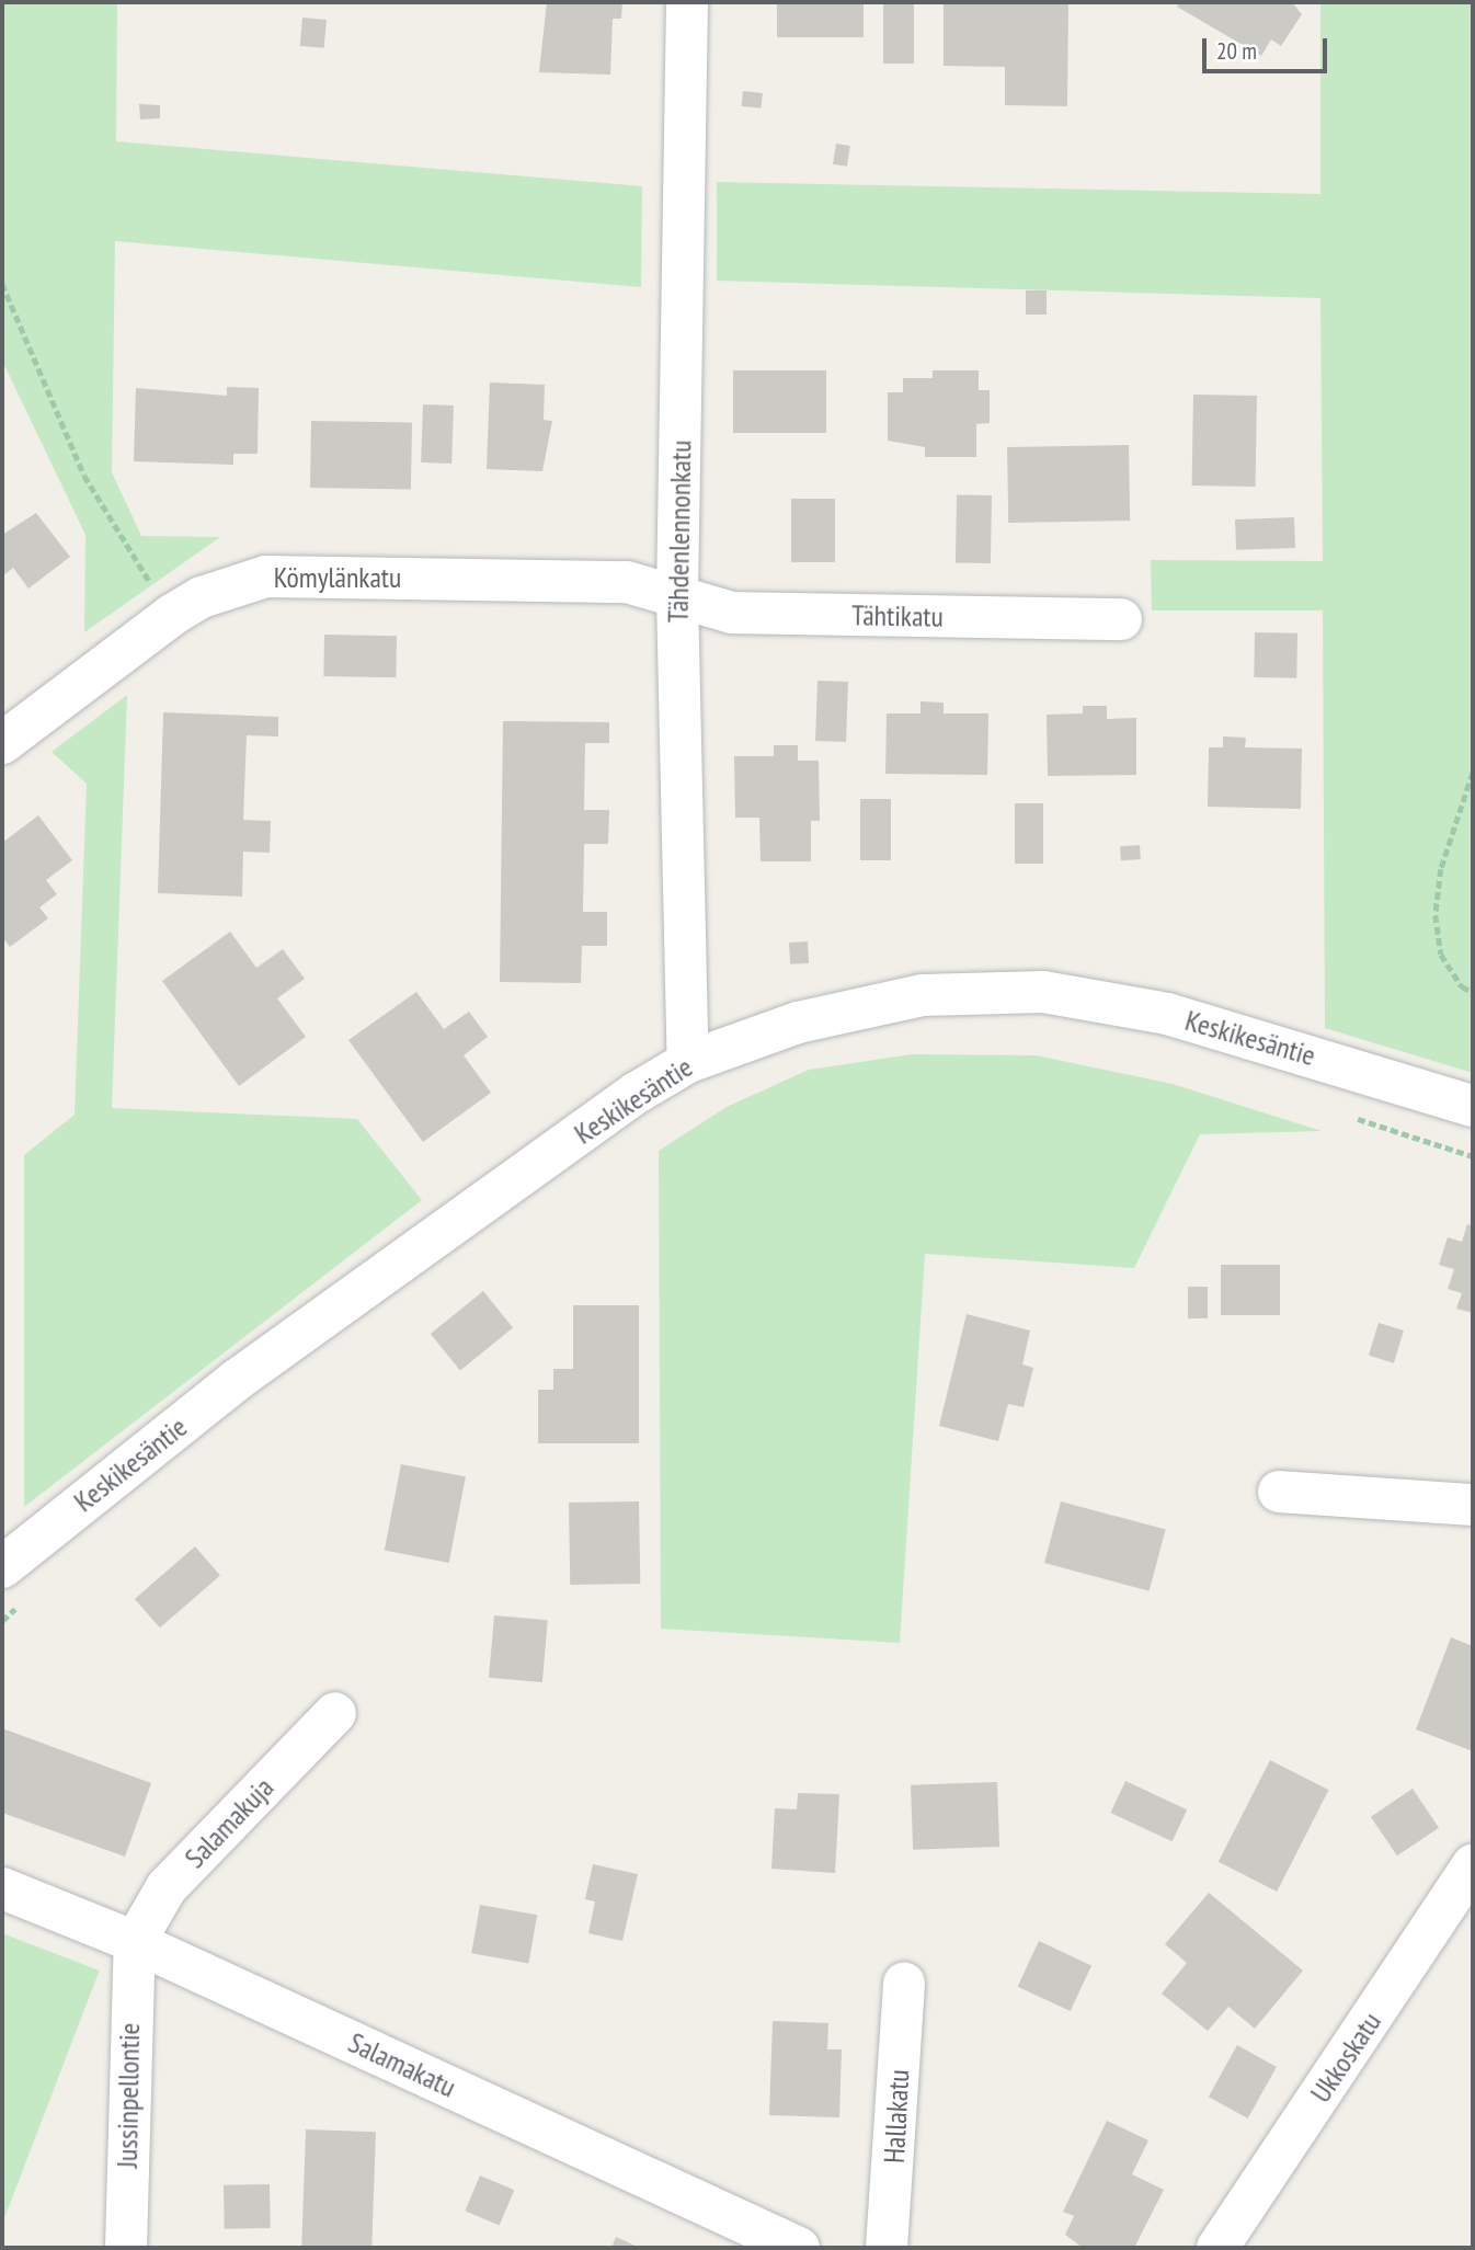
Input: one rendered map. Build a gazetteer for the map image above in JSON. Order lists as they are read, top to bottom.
{
  "streets": {
    "street": [
      "Tähdenlennonkatu",
      "Kömylänkatu",
      "Tähtikatu",
      "Keskikesäntie",
      "Salamakuja",
      "Ukkoskatu",
      "Salamakatu",
      "Jussinpellontie",
      "Hallakatu"
    ]
  },
  "crossings": [
    ["Tähdenlennonkatu", "Kömylänkatu"],
    ["Tähdenlennonkatu", "Tähtikatu"],
    ["Tähdenlennonkatu", "Keskikesäntie"],
    ["Kömylänkatu", "Tähtikatu"],
    ["Salamakuja", "Salamakatu"],
    ["Salamakuja", "Jussinpellontie"],
    ["Salamakatu", "Jussinpellontie"]
  ],
  "scale_bar": "20 m"
}
